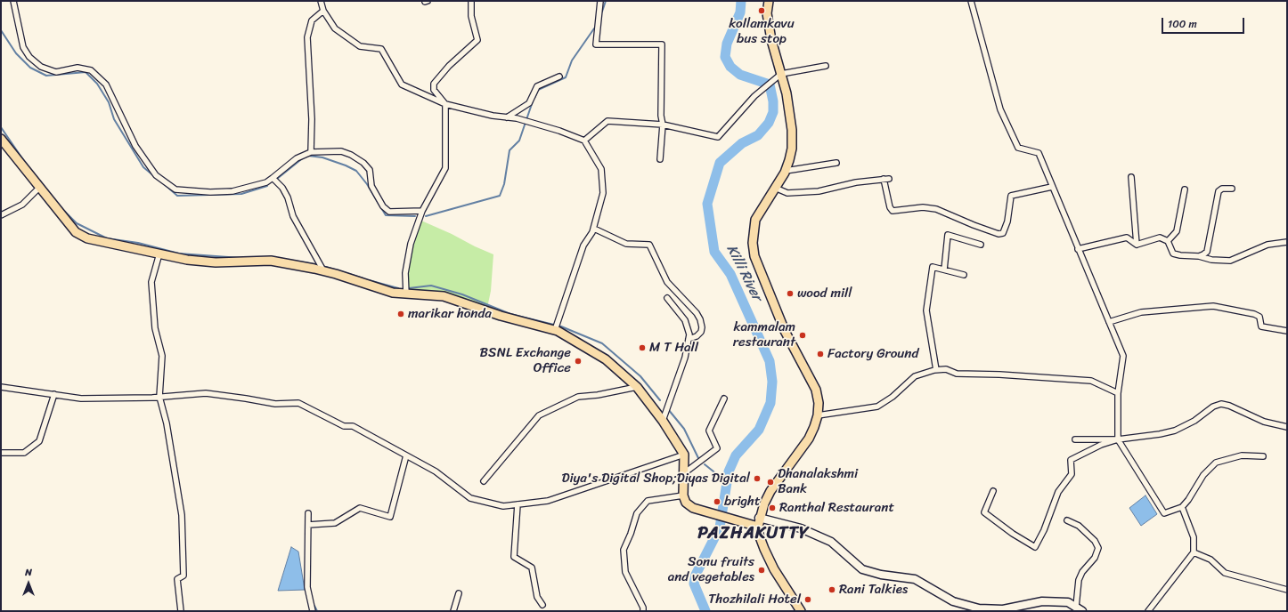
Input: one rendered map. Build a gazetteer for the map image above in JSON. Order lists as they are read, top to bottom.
{
  "districts": ["PAZHAKUTTY"],
  "water": ["Killi River"],
  "places": [
    "kollamkavu bus stop",
    "wood mill",
    "marikar honda",
    "kammalam restaurant",
    "M T Hall",
    "Factory Ground",
    "BSNL Exchange Office",
    "Diya's Digital Shop;Diyas Digital",
    "Dhanalakshmi Bank",
    "bright",
    "Ranthal Restaurant",
    "Sonu fruits and vegetables",
    "Rani Talkies",
    "Thozhilali Hotel"
  ],
  "scale_bar": "100 m",
  "north": "top"
}
